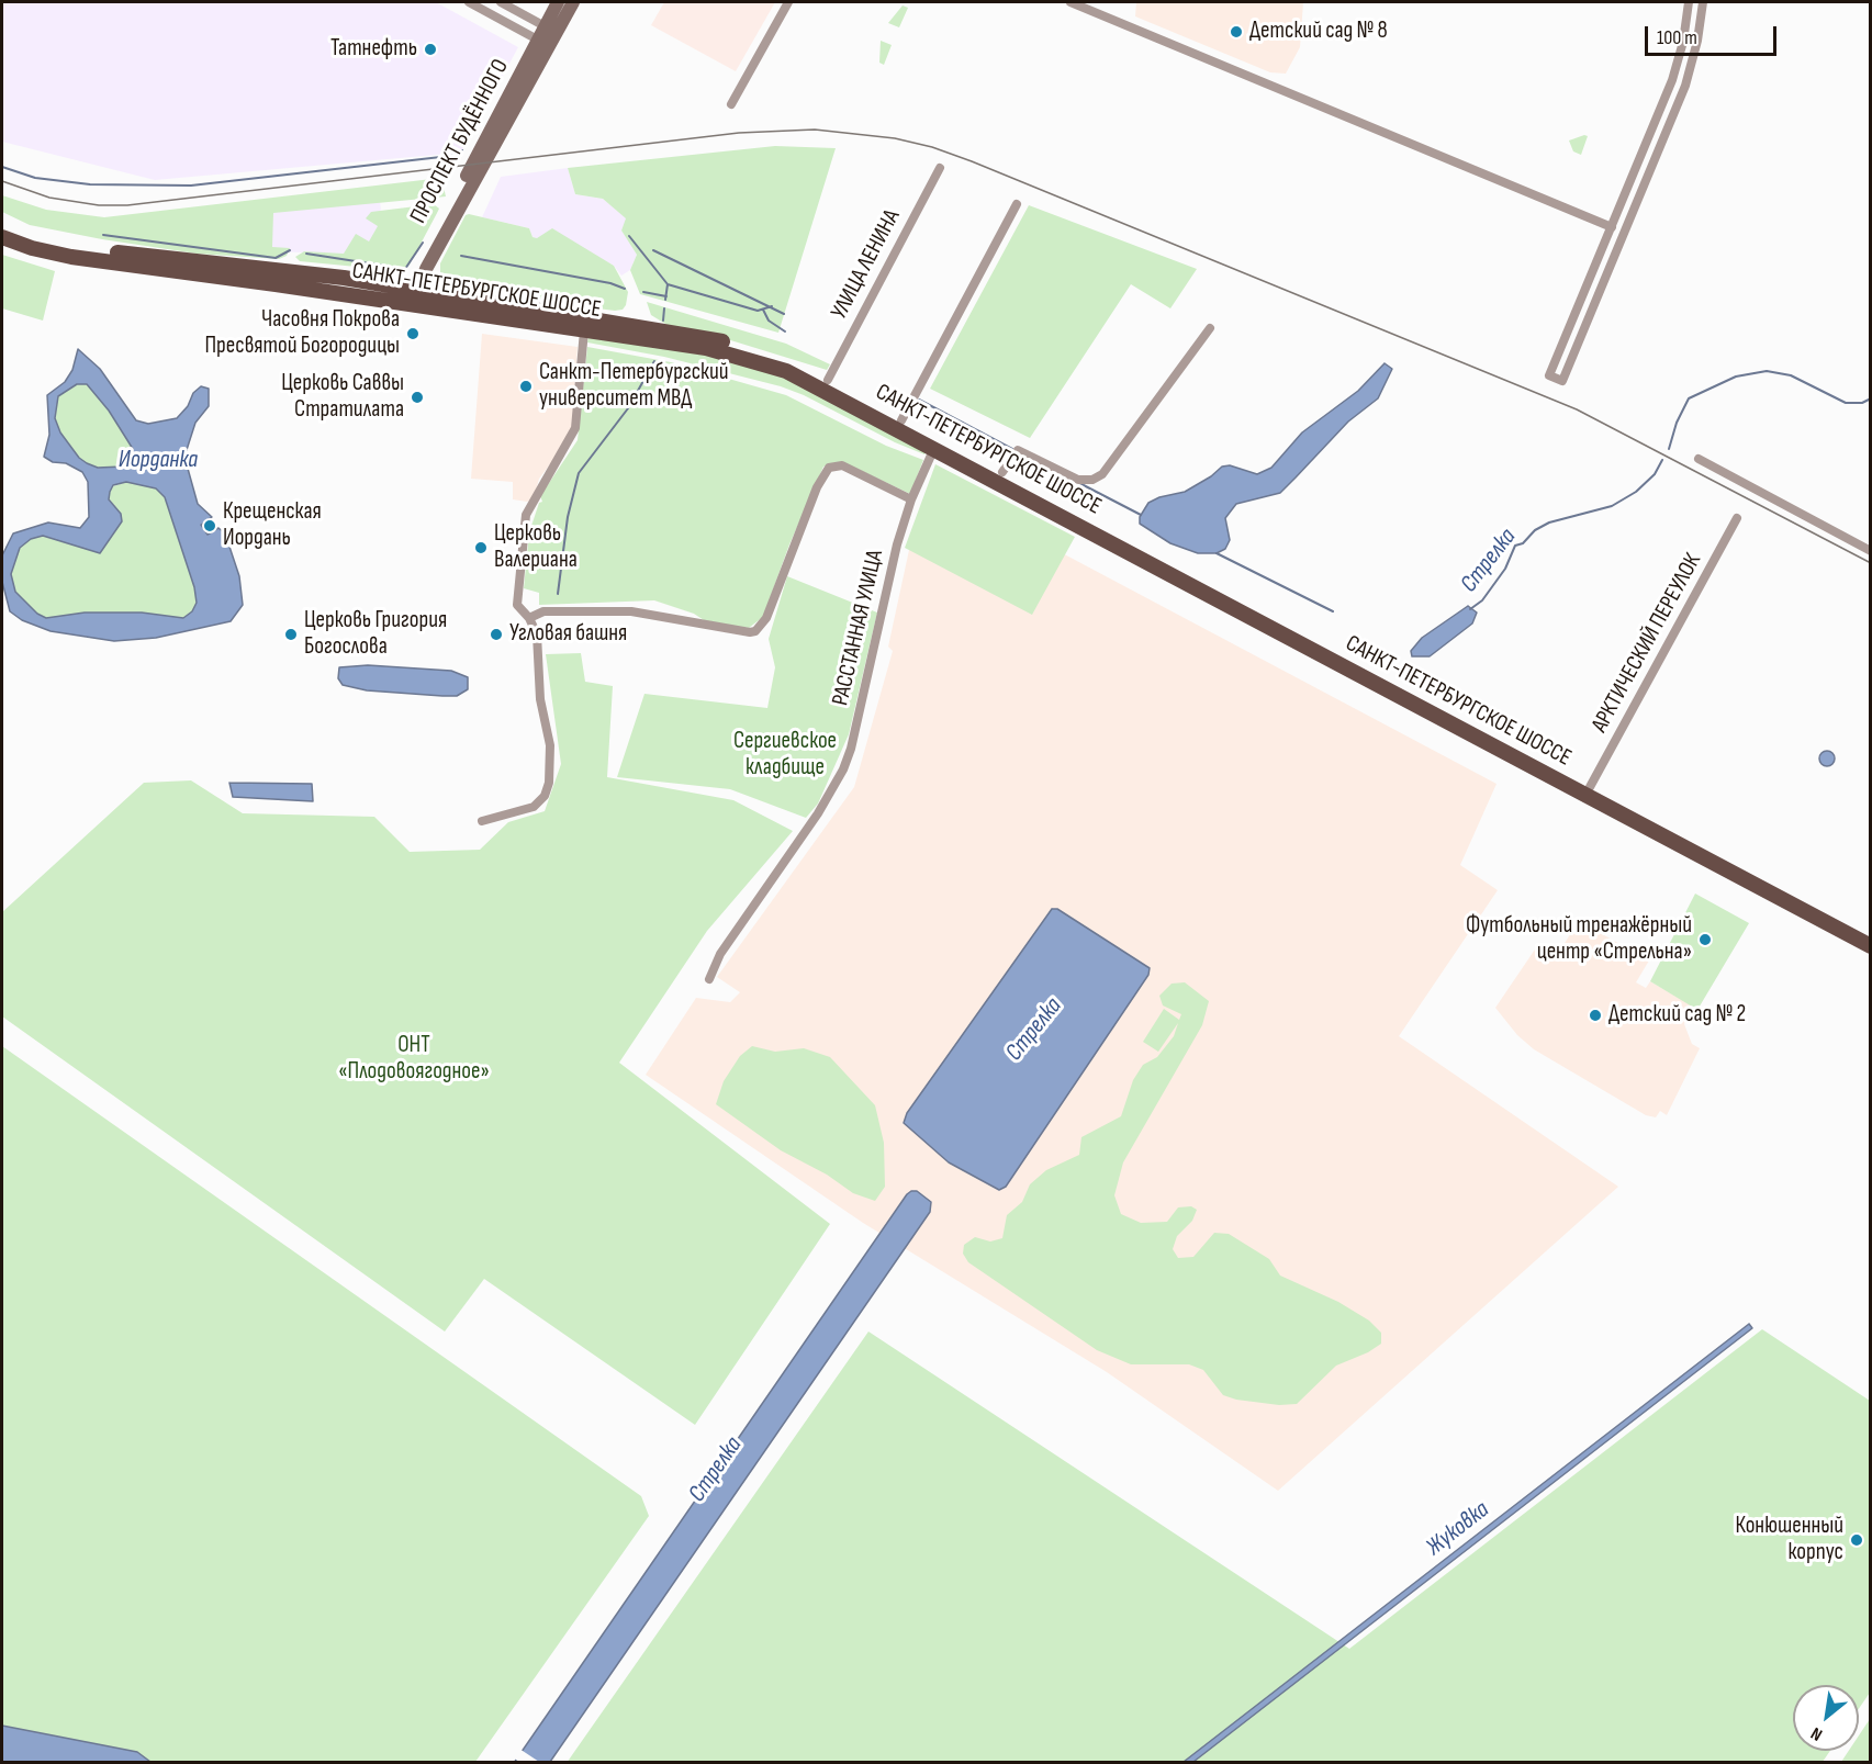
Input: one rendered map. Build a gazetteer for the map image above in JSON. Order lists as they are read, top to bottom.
{
  "streets": {
    "main road": ["ПРОСПЕКТ БУДЁННОГО", "САНКТ-ПЕТЕРБУРГСКОЕ ШОССЕ"],
    "street": ["УЛИЦА ЛЕНИНА", "РАССТАННАЯ УЛИЦА", "АРКТИЧЕСКИЙ ПЕРЕУЛОК"]
  },
  "crossings": [
    ["ПРОСПЕКТ БУДЁННОГО", "САНКТ-ПЕТЕРБУРГСКОЕ ШОССЕ"],
    ["УЛИЦА ЛЕНИНА", "САНКТ-ПЕТЕРБУРГСКОЕ ШОССЕ"],
    ["САНКТ-ПЕТЕРБУРГСКОЕ ШОССЕ", "РАССТАННАЯ УЛИЦА"],
    ["САНКТ-ПЕТЕРБУРГСКОЕ ШОССЕ", "АРКТИЧЕСКИЙ ПЕРЕУЛОК"]
  ],
  "water": ["Иорданка", "Стрелка", "Жуковка"],
  "parks": ["Сергиевское кладбище", "ОНТ «Плодовоягодное»"],
  "places": [
    "Детский сад № 8",
    "Татнефть",
    "Часовня Покрова Пресвятой Богородицы",
    "Санкт-Петербургский университет МВД",
    "Церковь Саввы Стратилата",
    "Крещенская Иордань",
    "Церковь Валериана",
    "Церковь Григория Богослова",
    "Угловая башня",
    "Футбольный тренажёрный центр «Стрельна»",
    "Детский сад № 2",
    "Конюшенный корпус"
  ],
  "scale_bar": "100 m",
  "north": "bottom left"
}
